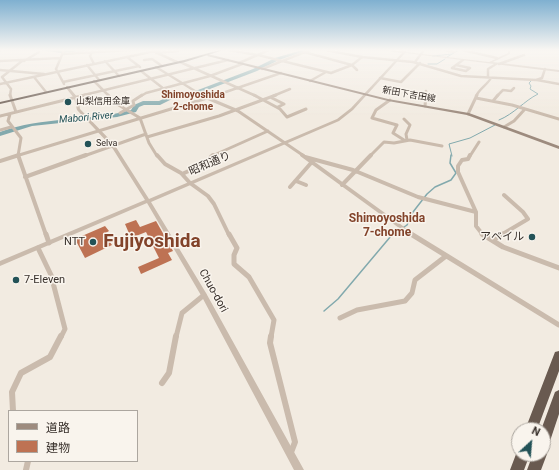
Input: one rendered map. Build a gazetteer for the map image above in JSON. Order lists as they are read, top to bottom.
{
  "streets": {
    "main road": ["新田下吉田線"],
    "street": ["昭和通り", "Chuo-dori"]
  },
  "crossings": [
    ["新田下吉田線", "昭和通り"],
    ["昭和通り", "Chuo-dori"]
  ],
  "districts": ["Shimoyoshida 2-chome", "Shimoyoshida 7-chome", "Fujiyoshida"],
  "water": ["Mabori River"],
  "places": [
    "山梨信用金庫",
    "Selva",
    "アベイル",
    "NTT",
    "7-Eleven"
  ],
  "legend": ["道路", "建物"],
  "north": "top right"
}
